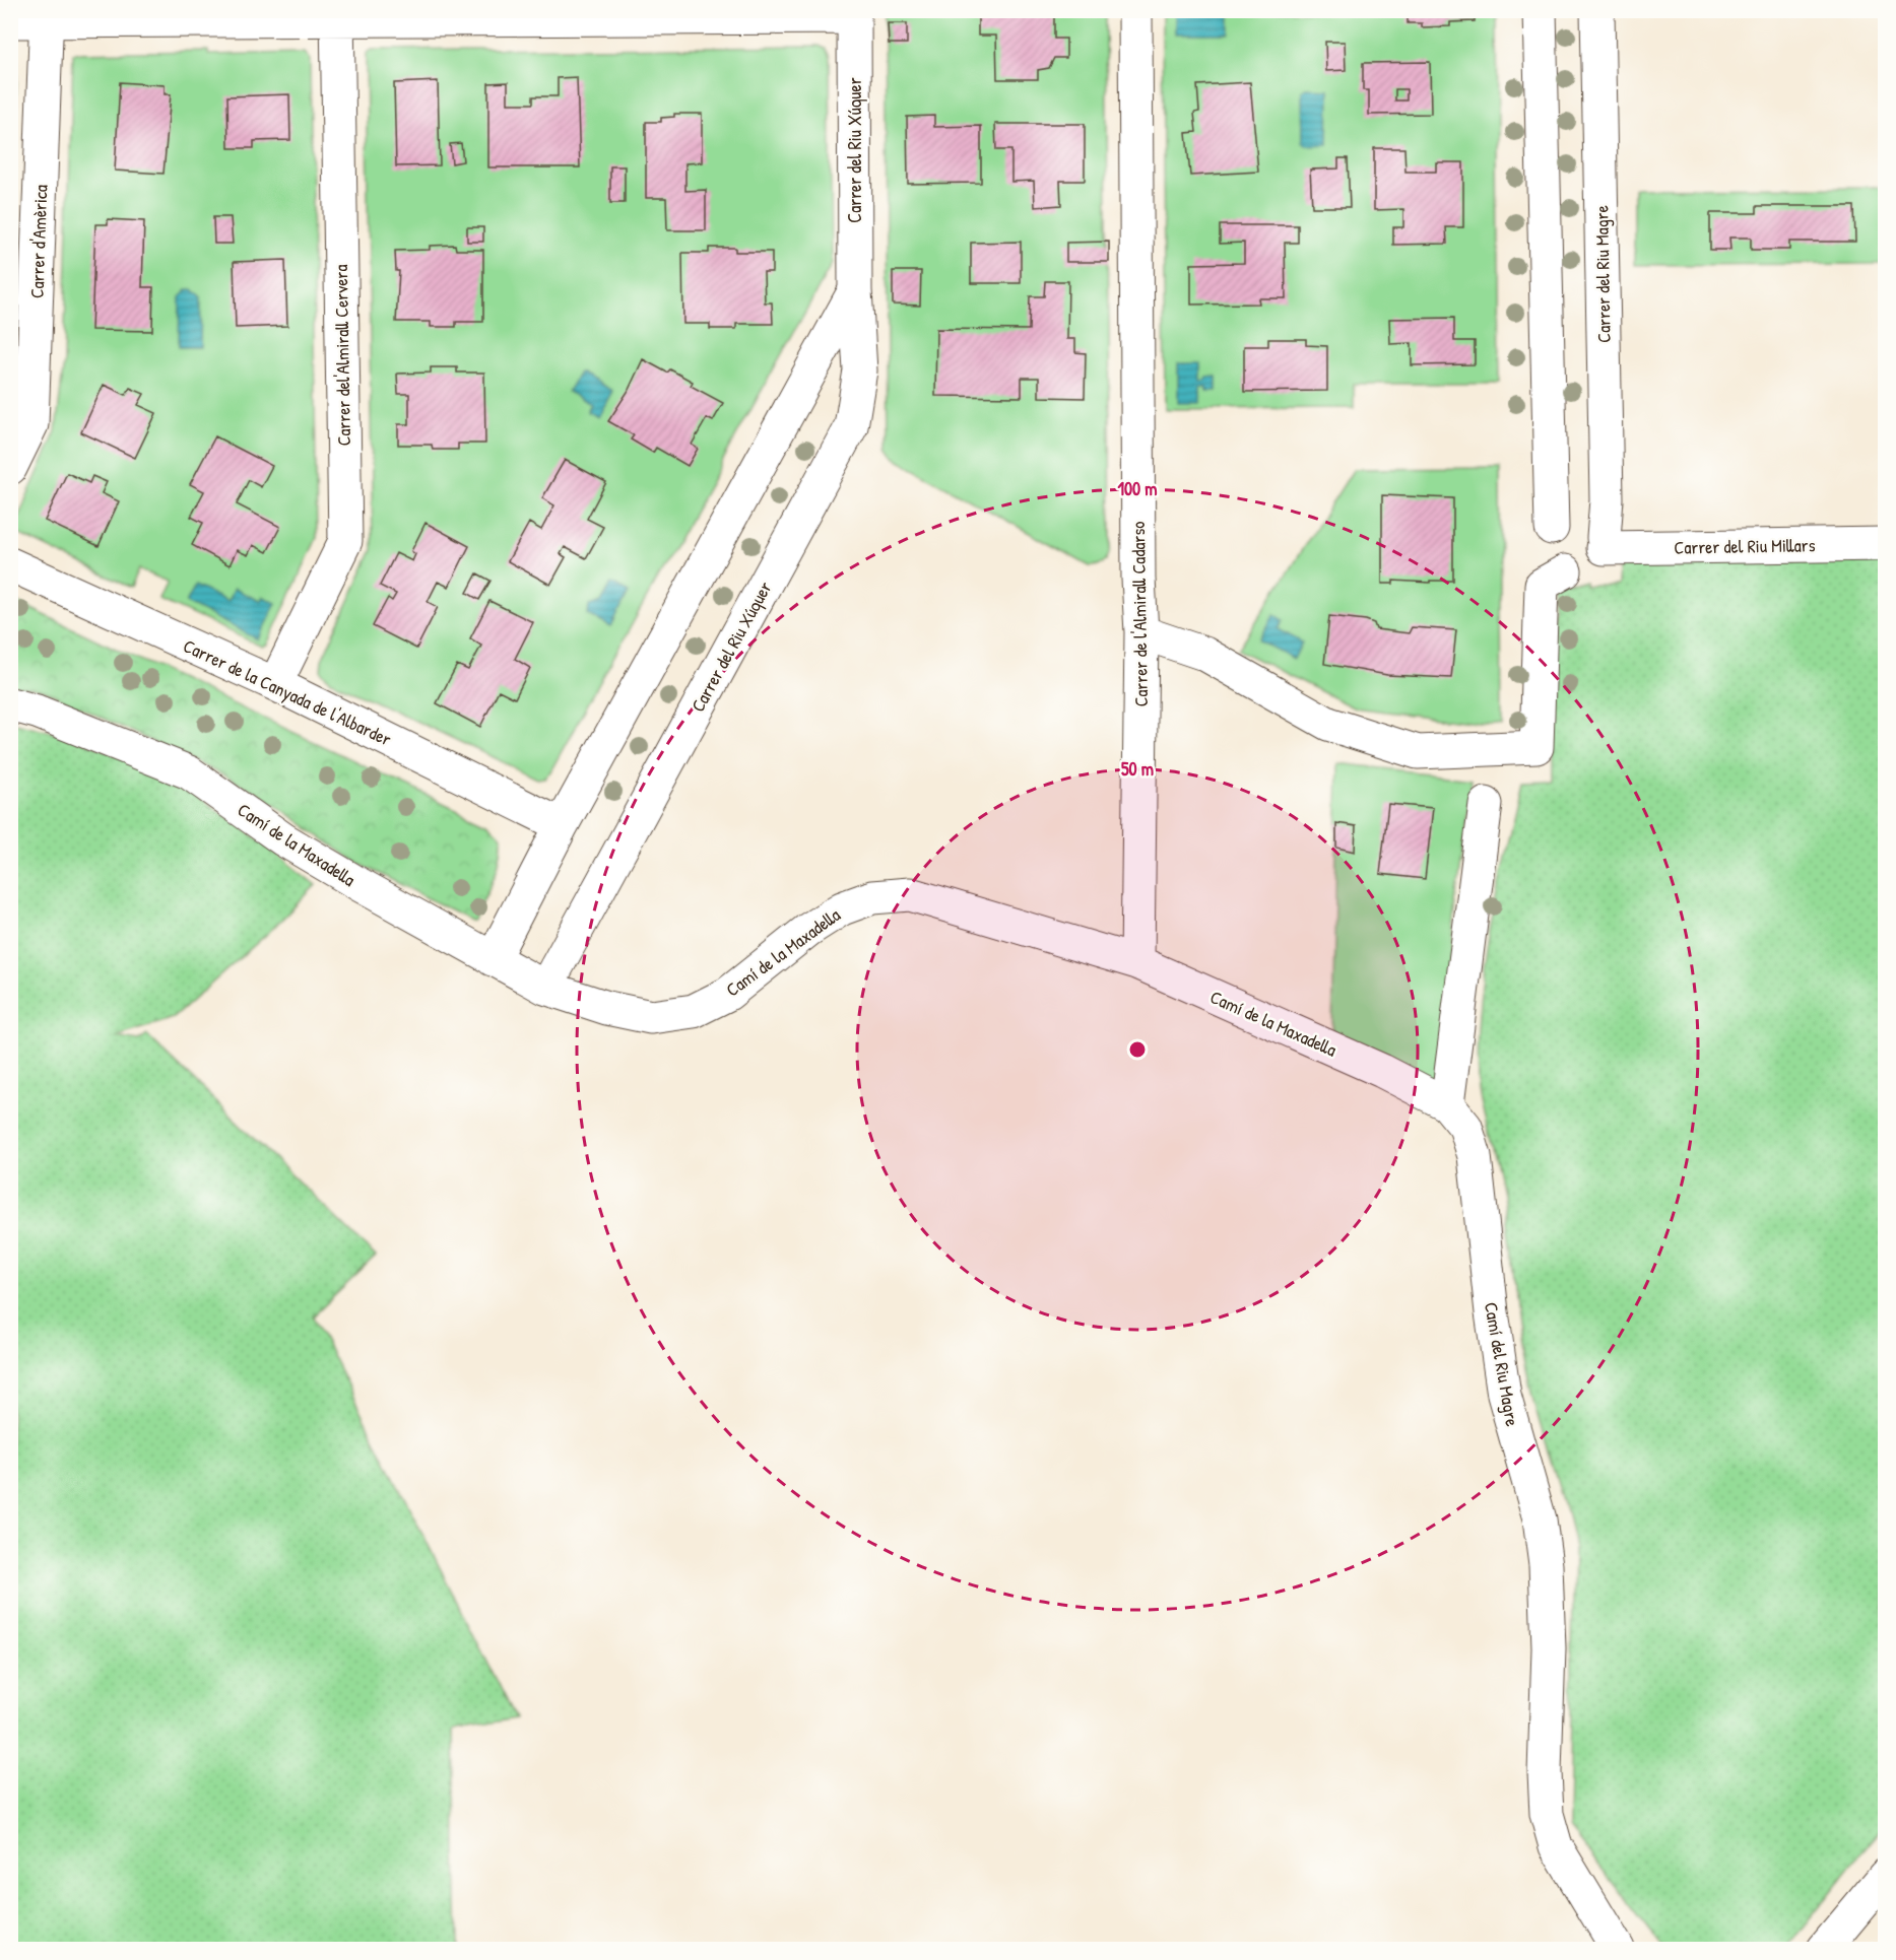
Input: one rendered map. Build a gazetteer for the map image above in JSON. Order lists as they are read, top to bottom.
{
  "streets": {
    "street": [
      "Carrer del Riu Xúquer",
      "Carrer d'Amèrica",
      "Carrer del Riu Magre",
      "Carrer del'Almirall Cervera",
      "Carrer del Riu Millars",
      "Carrer de l'Almirall Cadarso",
      "Carrer de la Canyada de l'Albarder",
      "Camí de la Maxadella",
      "Camí del Riu Magre"
    ]
  },
  "crossings": [
    ["Carrer del Riu Xúquer", "Carrer de la Canyada de l'Albarder"],
    ["Carrer del Riu Xúquer", "Camí de la Maxadella"],
    ["Carrer del Riu Magre", "Carrer del Riu Millars"],
    ["Carrer del'Almirall Cervera", "Carrer de la Canyada de l'Albarder"],
    ["Carrer de l'Almirall Cadarso", "Camí de la Maxadella"],
    ["Camí de la Maxadella", "Camí del Riu Magre"]
  ],
  "rings": ["100 m", "50 m"]
}
